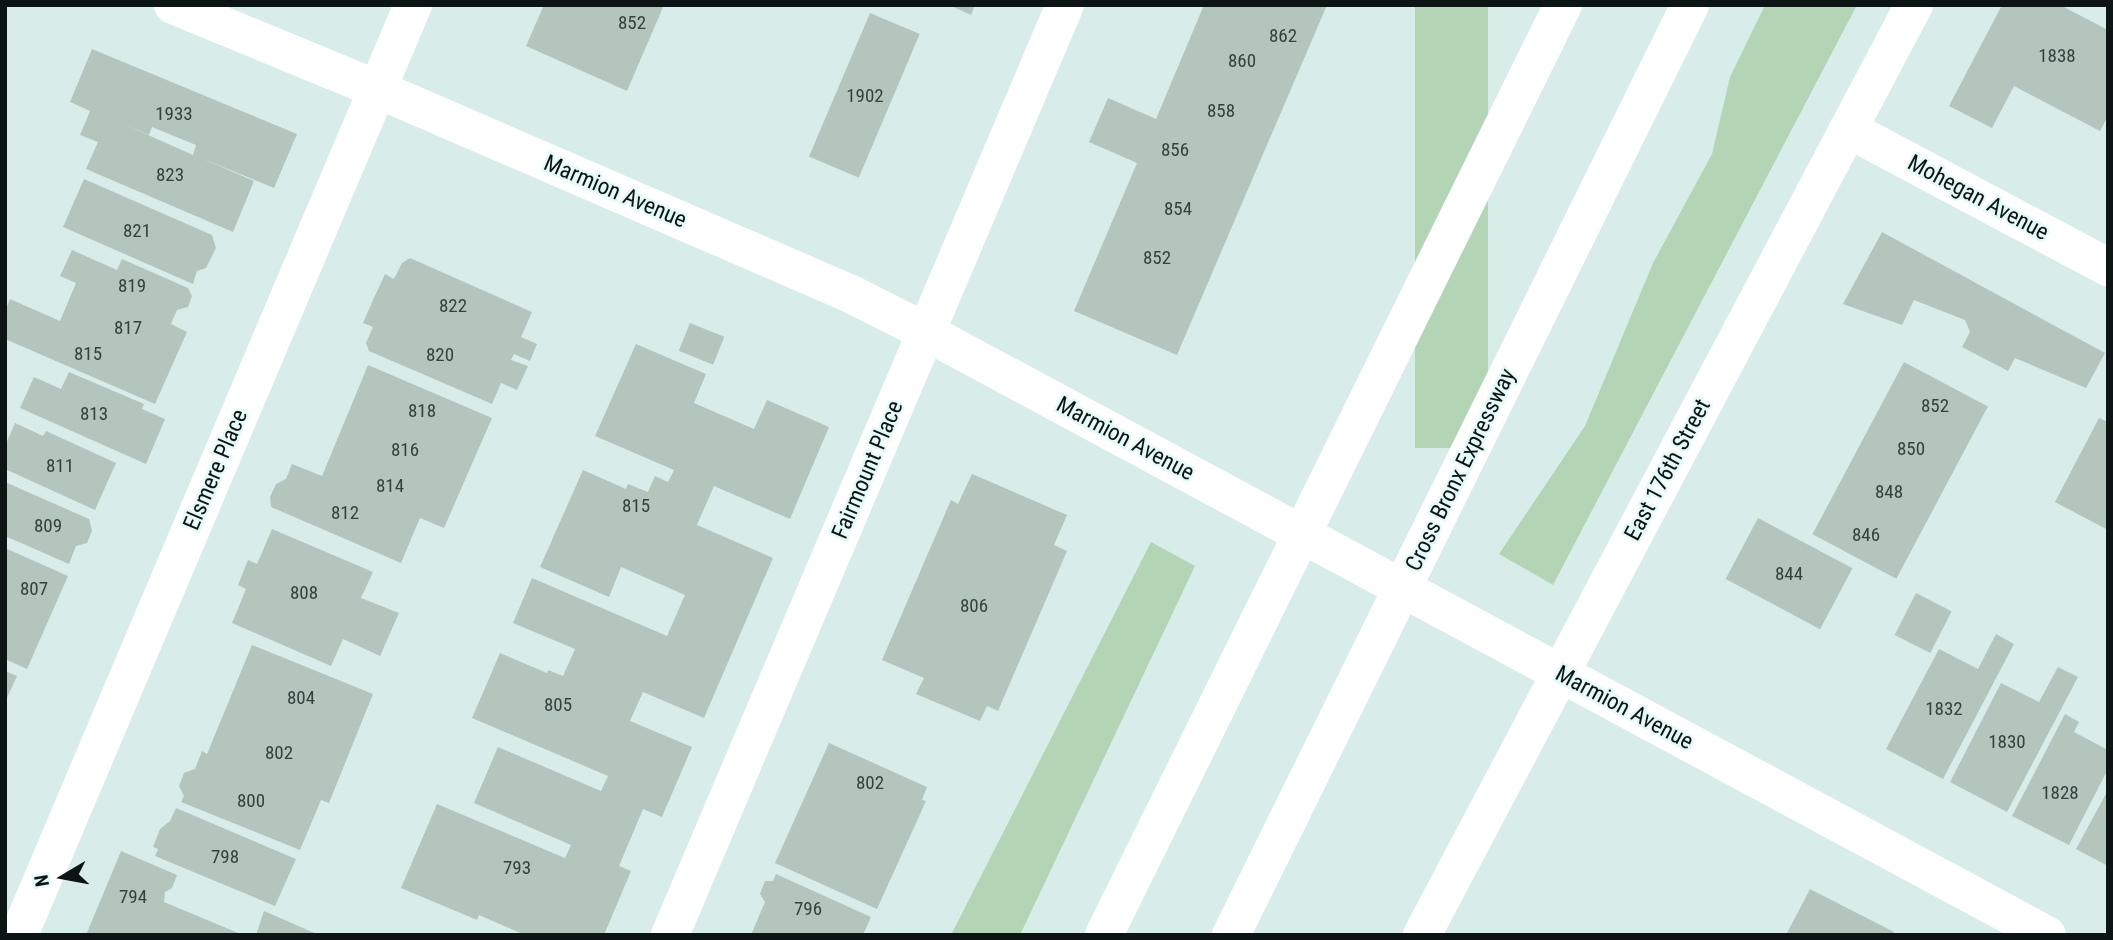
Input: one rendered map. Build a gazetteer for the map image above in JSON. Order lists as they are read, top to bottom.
{
  "streets": {
    "main road": [
      "Marmion Avenue",
      "Mohegan Avenue",
      "Elsmere Place",
      "Fairmount Place",
      "Cross Bronx Expressway",
      "East 176th Street"
    ]
  },
  "crossings": [
    ["Marmion Avenue", "Elsmere Place"],
    ["Marmion Avenue", "Fairmount Place"],
    ["Marmion Avenue", "East 176th Street"],
    ["Mohegan Avenue", "East 176th Street"]
  ],
  "house_numbers": [
    "852",
    "862",
    "1838",
    "860",
    "1902",
    "858",
    "1933",
    "856",
    "823",
    "854",
    "821",
    "852",
    "819",
    "822",
    "817",
    "815",
    "820",
    "852",
    "818",
    "813",
    "850",
    "816",
    "811",
    "814",
    "848",
    "815",
    "812",
    "809",
    "846",
    "844",
    "807",
    "808",
    "806",
    "804",
    "805",
    "1832",
    "1830",
    "802",
    "802",
    "1828",
    "800",
    "798",
    "793",
    "794",
    "796"
  ],
  "north": "left"
}
